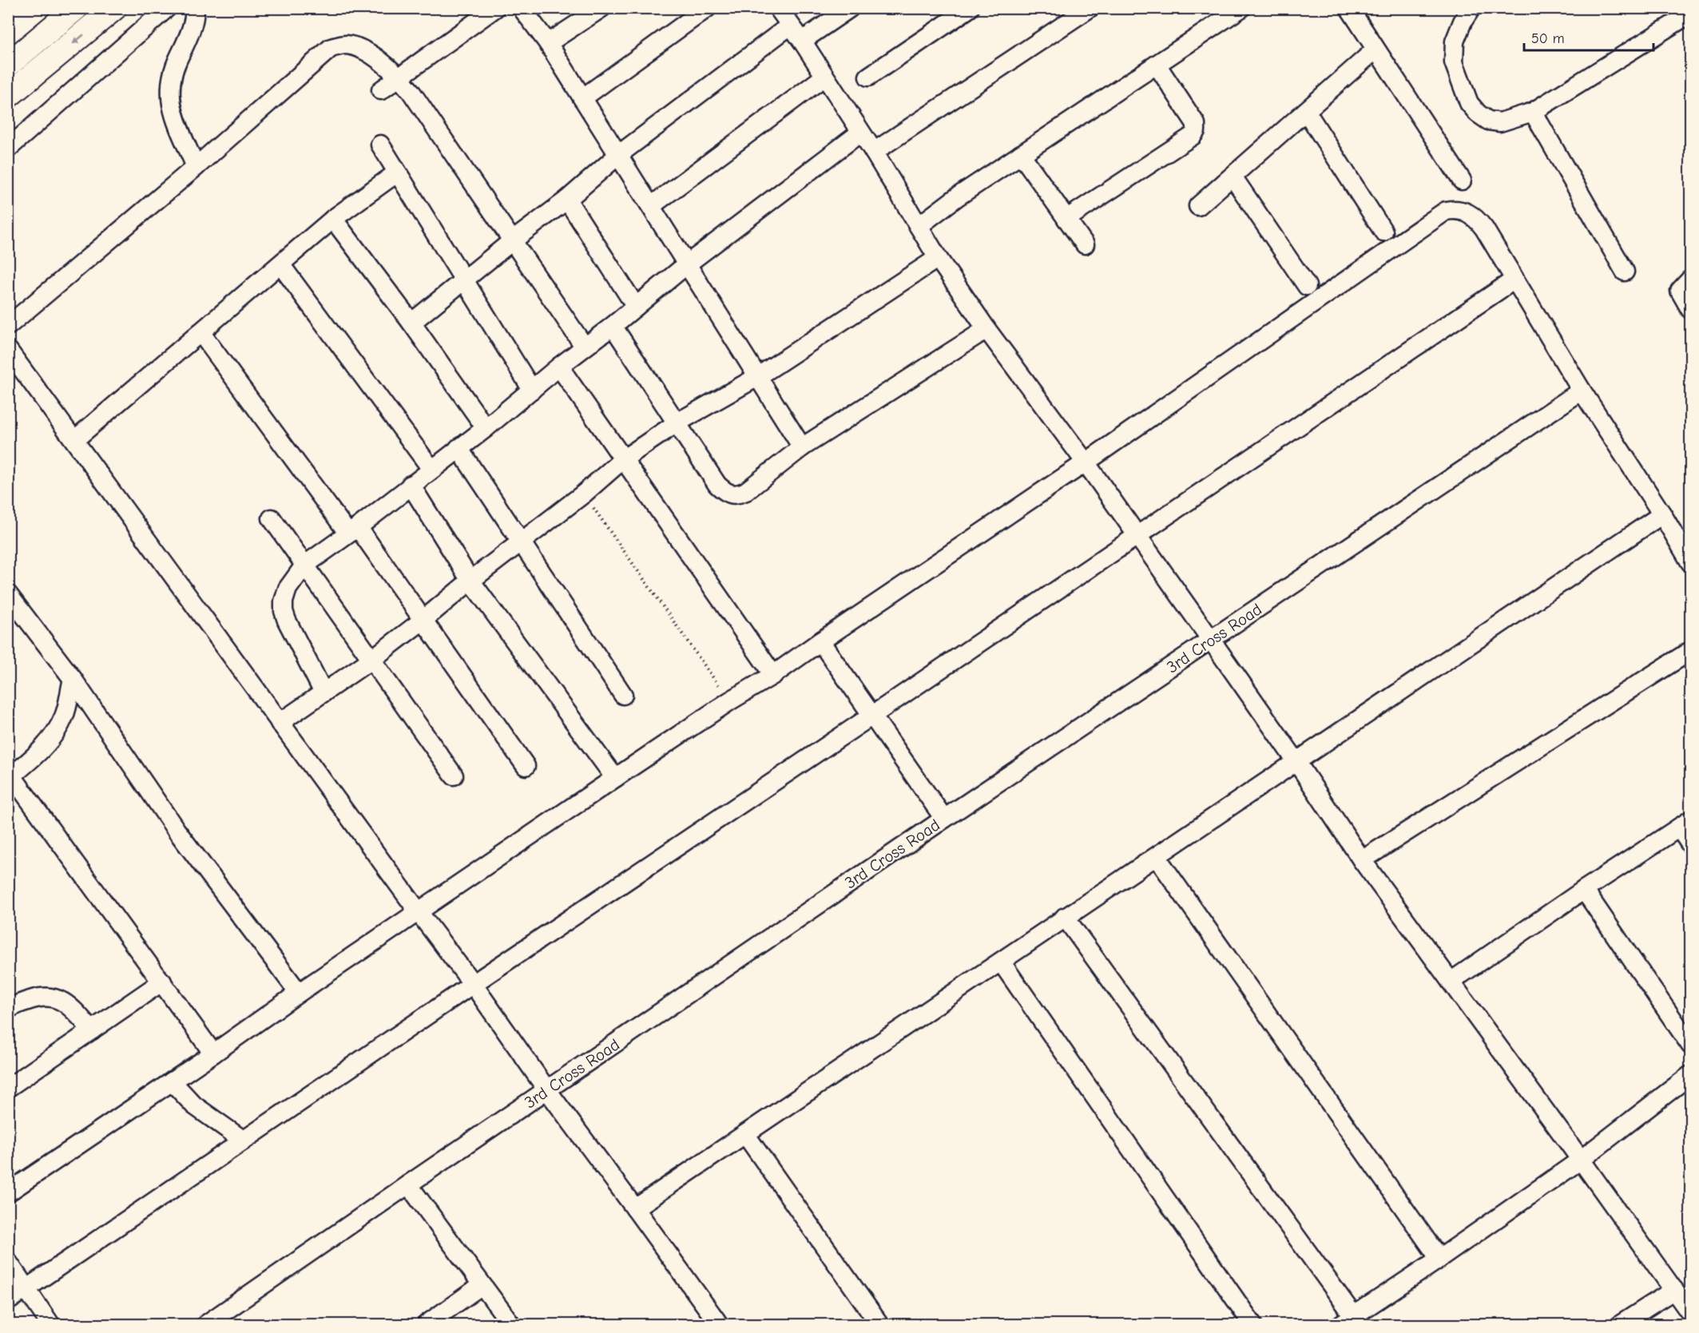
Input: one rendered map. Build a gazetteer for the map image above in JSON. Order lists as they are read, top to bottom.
{
  "streets": {
    "street": ["3rd Cross Road"]
  },
  "scale_bar": "50 m"
}
